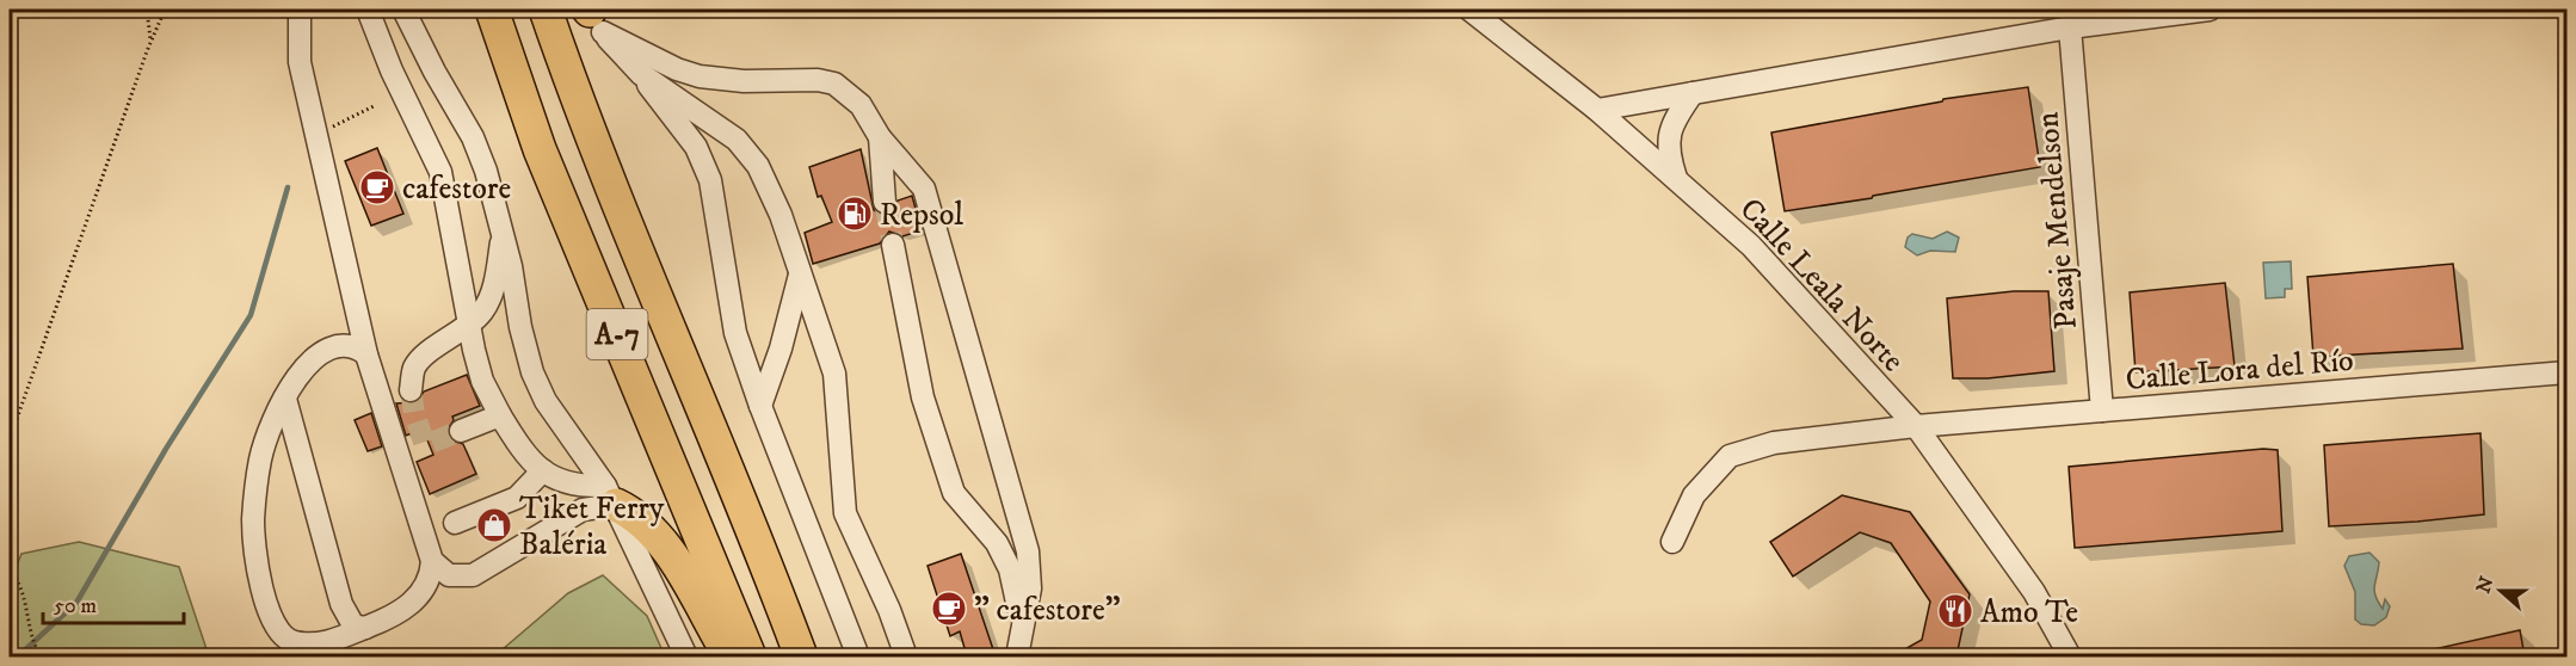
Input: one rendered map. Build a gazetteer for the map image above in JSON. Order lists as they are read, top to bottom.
{
  "streets": {
    "highway": ["A-7"],
    "street": ["Pasaje Mendelson", "Calle Leala Norte", "Calle Lora del Río"]
  },
  "crossings": [
    ["Pasaje Mendelson", "Calle Lora del Río"],
    ["Calle Leala Norte", "Calle Lora del Río"]
  ],
  "places": {
    "cafe": ["cafestore", "\" cafestore\""],
    "fuel station": ["Repsol"],
    "shop": ["Tiket Ferry Baléria"],
    "restaurant": ["Amo Te"]
  },
  "scale_bar": "50 m",
  "north": "left"
}
